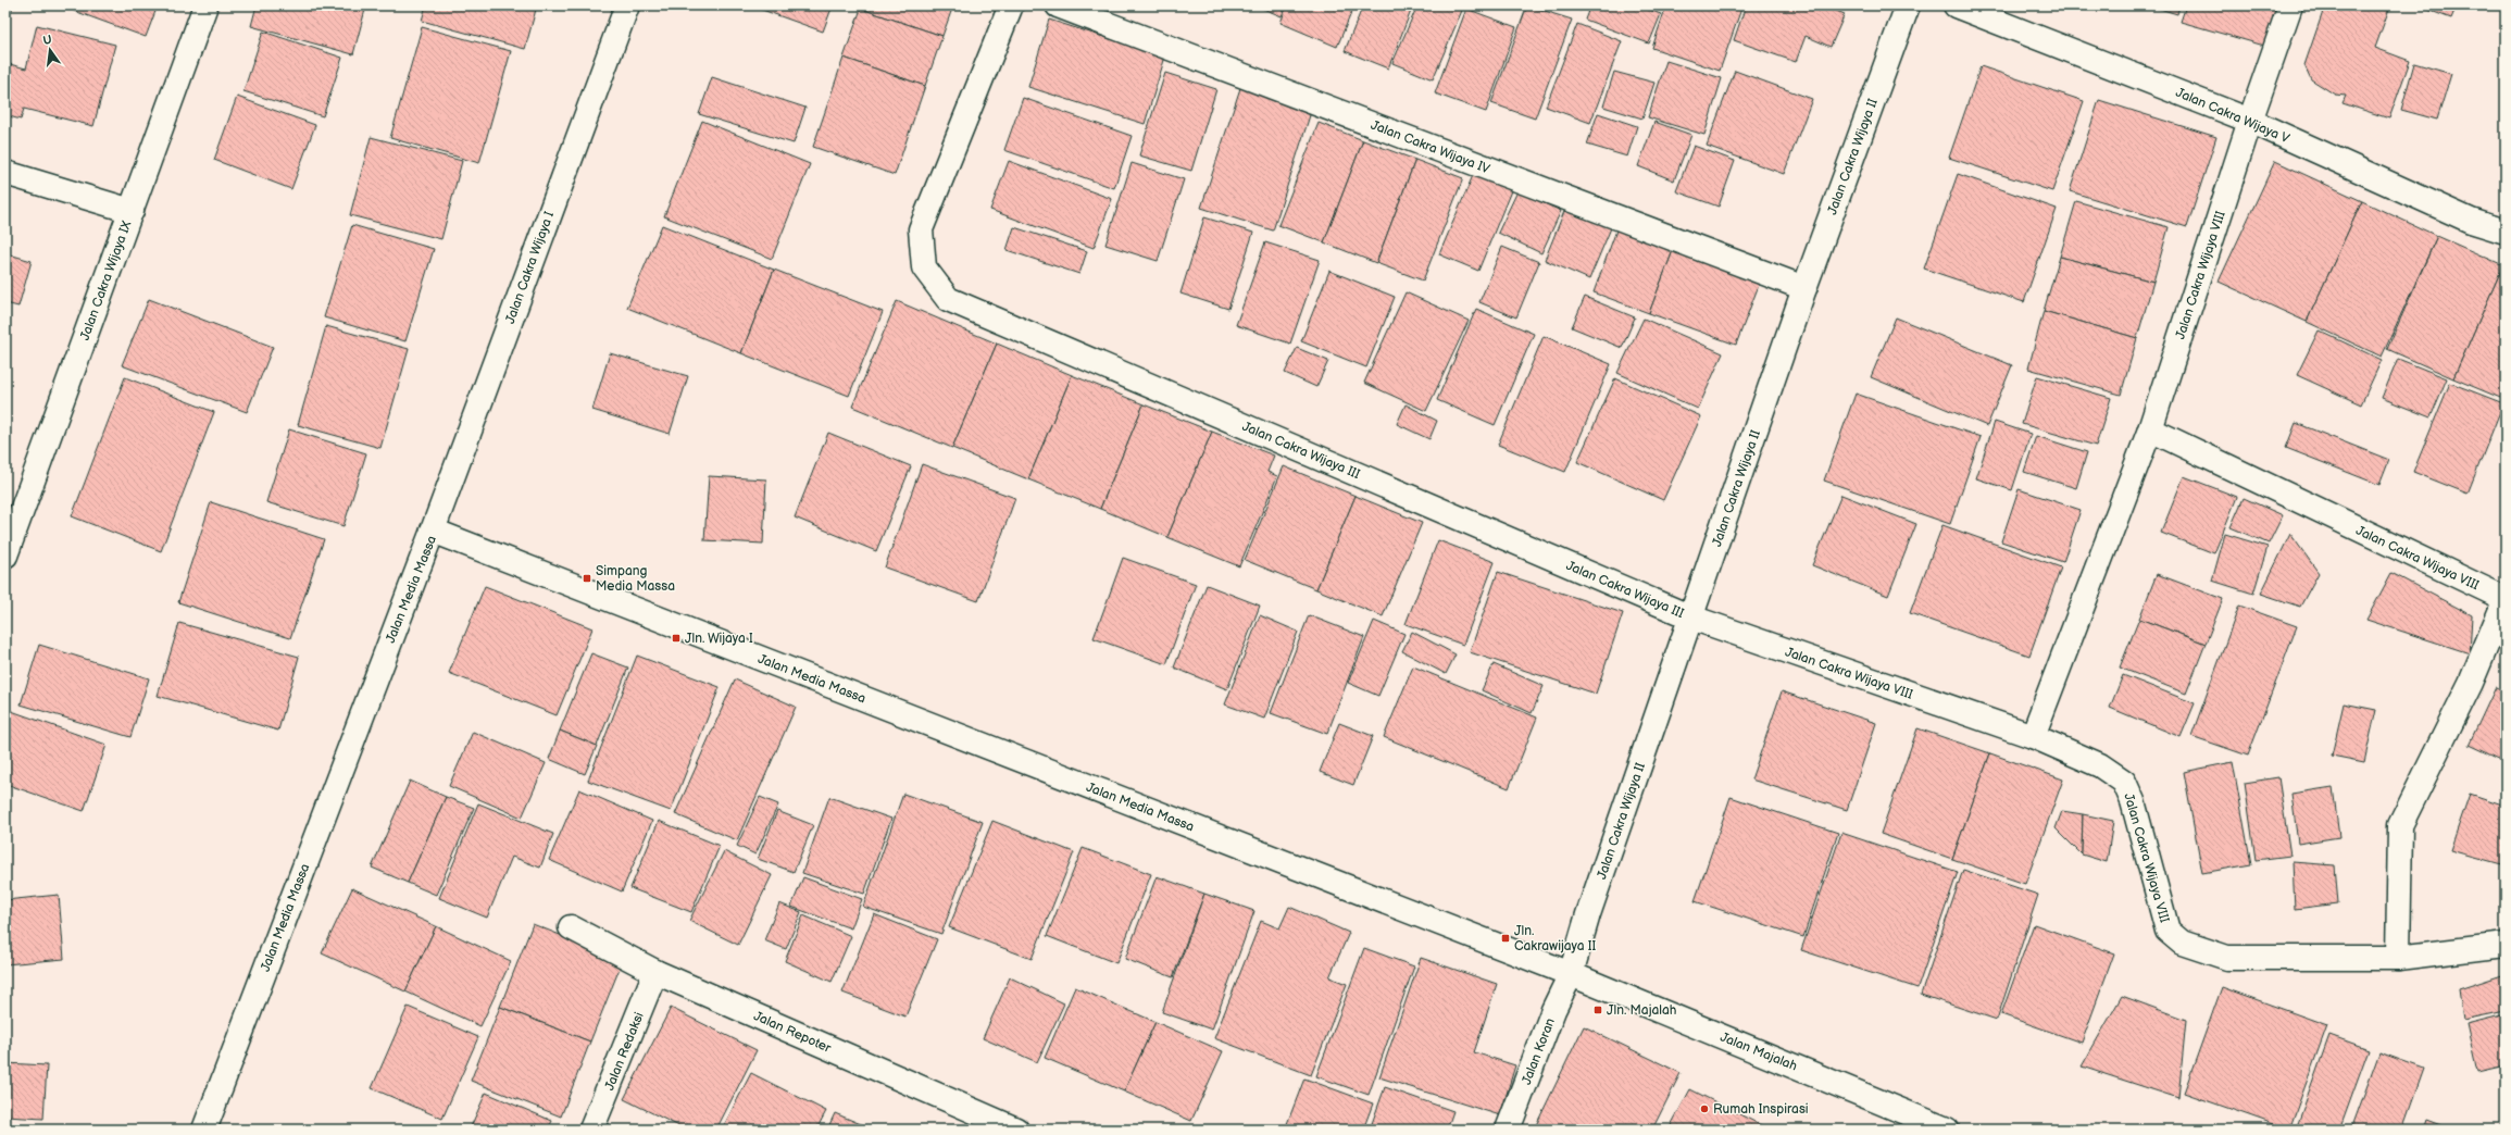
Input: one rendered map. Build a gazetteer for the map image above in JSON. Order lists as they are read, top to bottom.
{
  "streets": {
    "street": [
      "Jalan Cakra Wijaya V",
      "Jalan Cakra Wijaya IV",
      "Jalan Cakra Wijaya II",
      "Jalan Cakra Wijaya I",
      "Jalan Cakra Wijaya VIII",
      "Jalan Cakra Wijaya IX",
      "Jalan Cakra Wijaya III",
      "Jalan Media Massa",
      "Jalan Repoter",
      "Jalan Redaksi",
      "Jalan Koran",
      "Jalan Majalah"
    ]
  },
  "crossings": [
    ["Jalan Cakra Wijaya V", "Jalan Cakra Wijaya VIII"],
    ["Jalan Cakra Wijaya IV", "Jalan Cakra Wijaya II"],
    ["Jalan Cakra Wijaya II", "Jalan Cakra Wijaya VIII"],
    ["Jalan Cakra Wijaya II", "Jalan Cakra Wijaya III"],
    ["Jalan Cakra Wijaya II", "Jalan Media Massa"],
    ["Jalan Cakra Wijaya II", "Jalan Koran"],
    ["Jalan Cakra Wijaya II", "Jalan Majalah"],
    ["Jalan Cakra Wijaya I", "Jalan Media Massa"],
    ["Jalan Cakra Wijaya VIII", "Jalan Cakra Wijaya III"],
    ["Jalan Media Massa", "Jalan Koran"],
    ["Jalan Media Massa", "Jalan Majalah"],
    ["Jalan Repoter", "Jalan Redaksi"],
    ["Jalan Koran", "Jalan Majalah"]
  ],
  "places": {
    "transit": [
      "Simpang Media Massa",
      "Jln. Wijaya I",
      "Jln. Cakrawijaya II",
      "Jln. Majalah"
    ],
    "other": ["Rumah Inspirasi"]
  },
  "north": "top"
}
